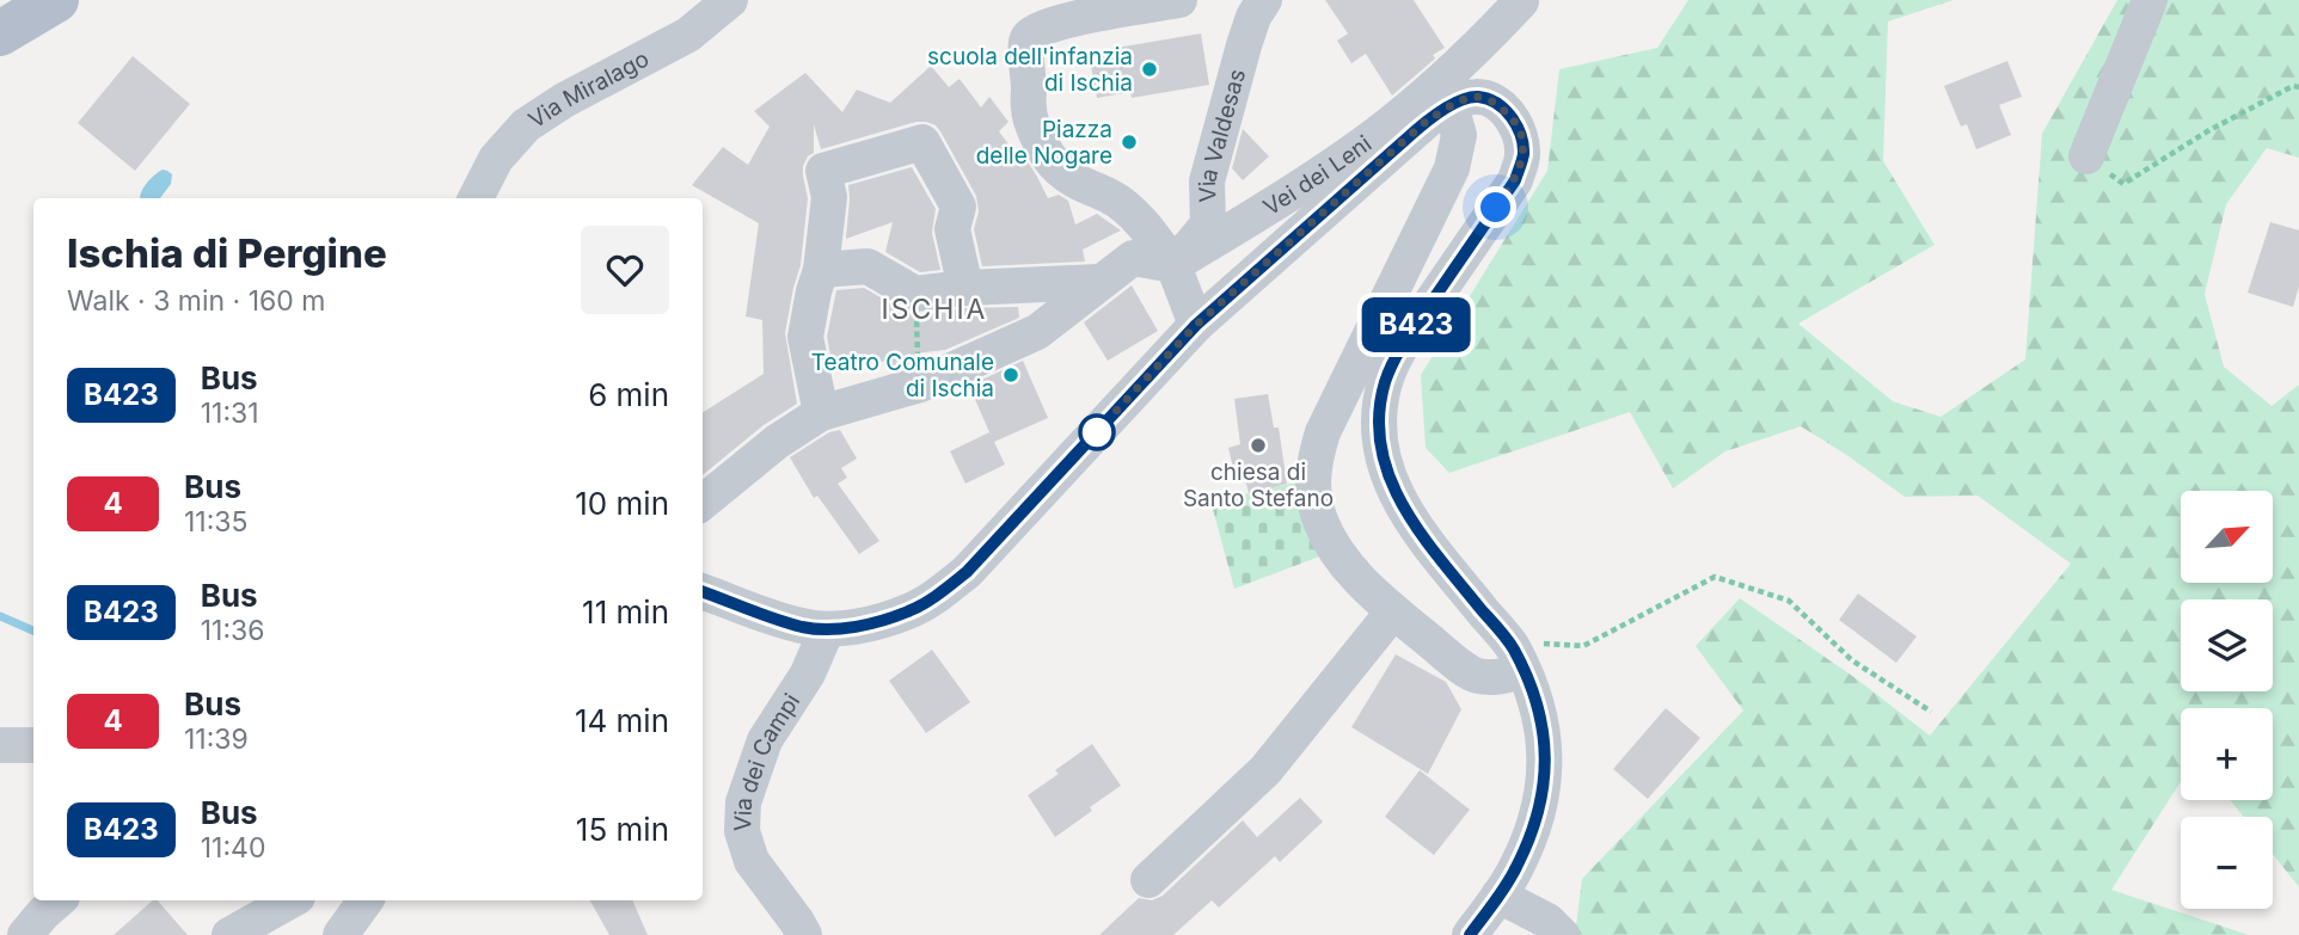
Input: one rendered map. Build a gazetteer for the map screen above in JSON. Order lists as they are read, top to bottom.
{
  "streets": {
    "street": [
      "Via Miralago",
      "Via Valdesas",
      "Vei dei Leni",
      "Via dei Campi"
    ]
  },
  "crossings": [
    ["Via Valdesas", "Vei dei Leni"]
  ],
  "districts": ["ISCHIA"],
  "places": [
    "scuola dell'infanzia di Ischia",
    "Piazza delle Nogare",
    "Teatro Comunale di Ischia",
    "chiesa di Santo Stefano"
  ],
  "lines": ["bus line B423"],
  "north": "top right",
  "page": {
    "on_map": "B423",
    "heading": ["Ischia di Pergine", "Walk · 3 min · 160 m"],
    "list": [
      {
        "mark": "B423",
        "name": "Bus",
        "note": "11:31",
        "value": "6 min"
      },
      {
        "mark": "4",
        "name": "Bus",
        "note": "11:35",
        "value": "10 min"
      },
      {
        "mark": "B423",
        "name": "Bus",
        "note": "11:36",
        "value": "11 min"
      },
      {
        "mark": "4",
        "name": "Bus",
        "note": "11:39",
        "value": "14 min"
      },
      {
        "mark": "B423",
        "name": "Bus",
        "note": "11:40",
        "value": "15 min"
      }
    ],
    "map_buttons": ["+", "−"]
  }
}
